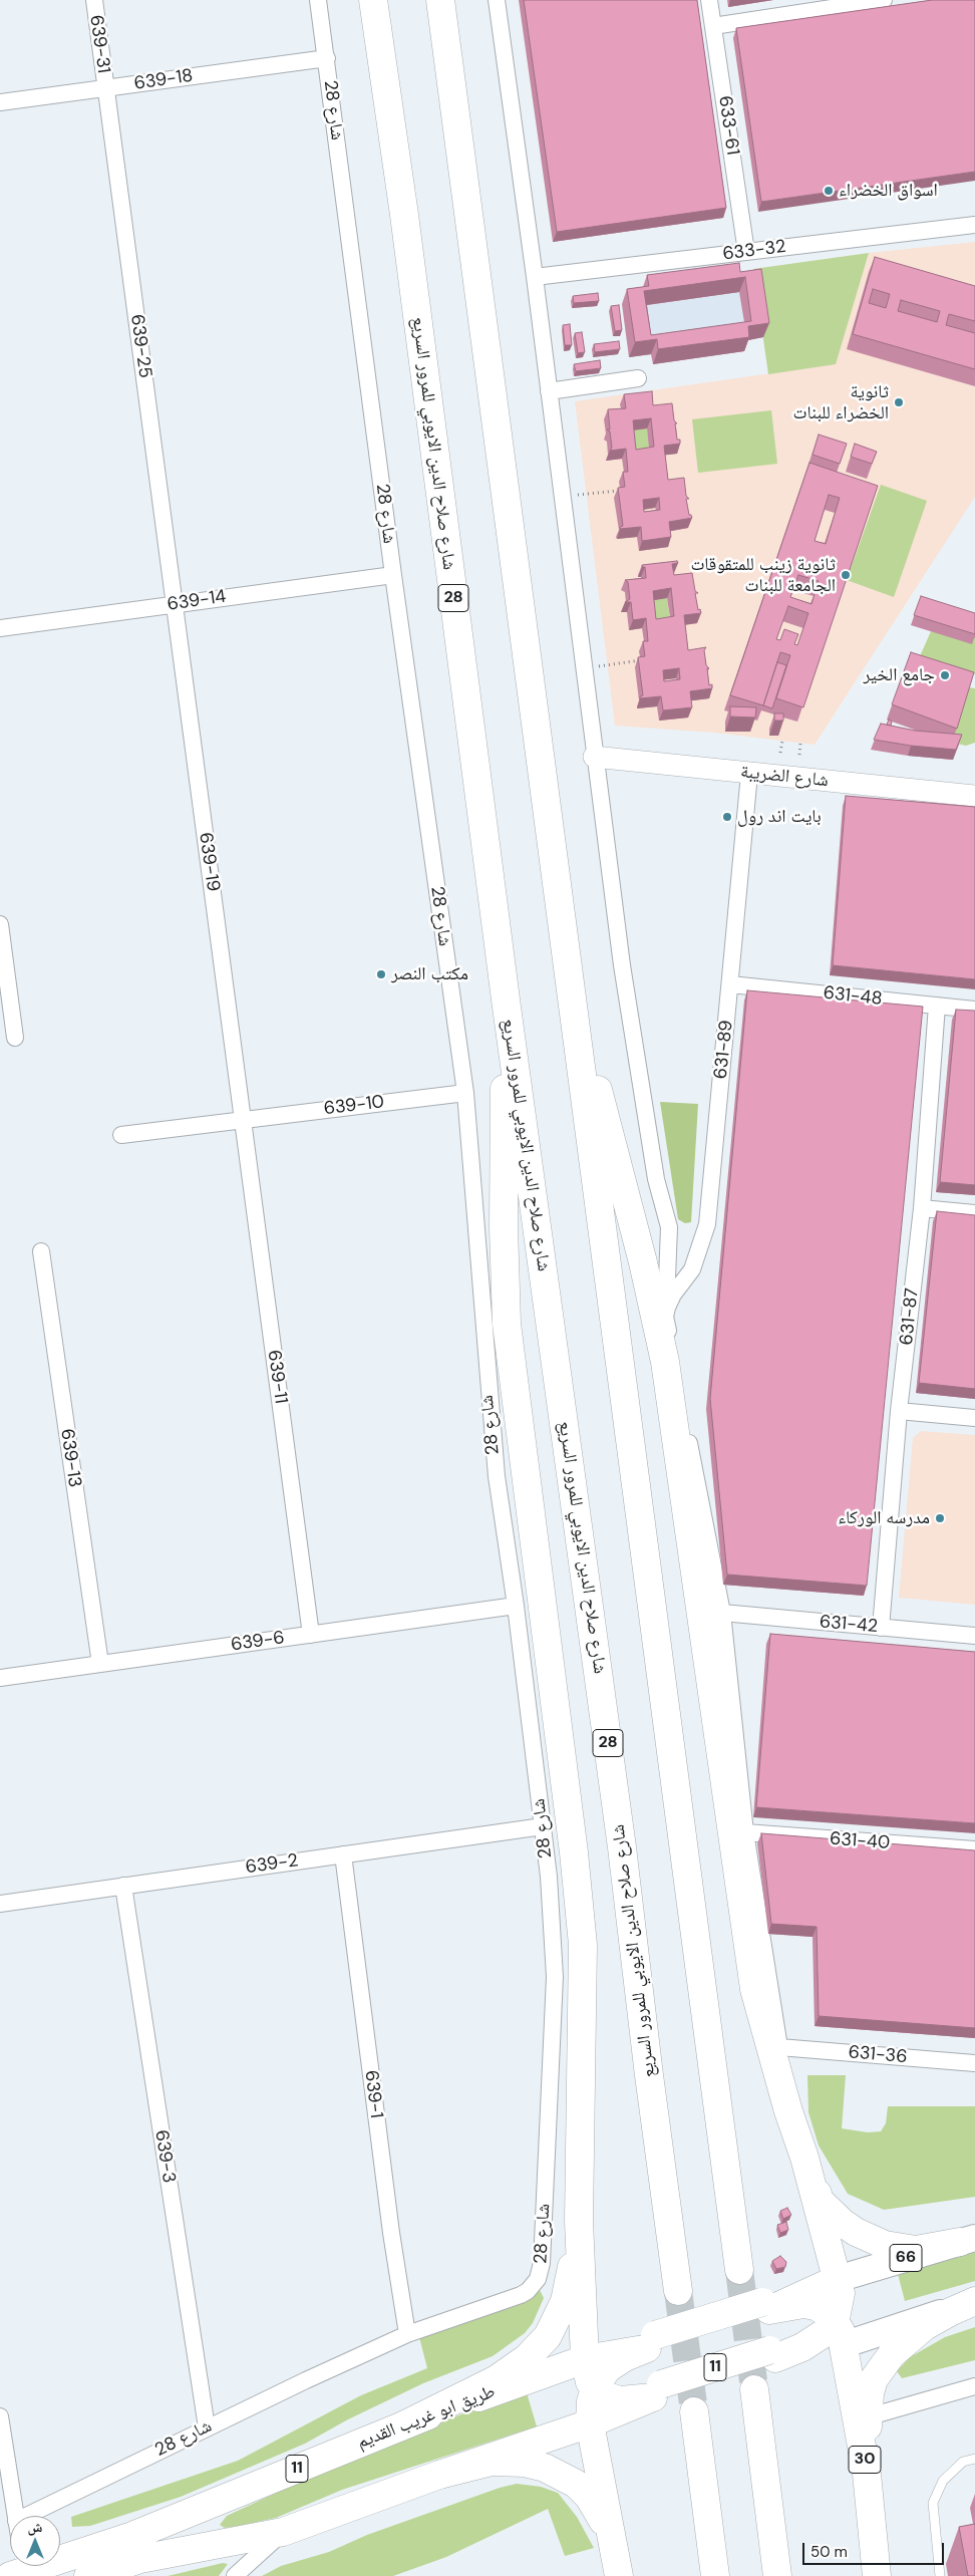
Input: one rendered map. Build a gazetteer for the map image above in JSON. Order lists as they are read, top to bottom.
{
  "streets": {
    "highway": [
      "شارع صلاح الدين الايوبي للمرور السريع",
      "28",
      "11",
      "طريق ابو غريب القديم",
      "30"
    ],
    "main road": ["66"],
    "street": [
      "639-31",
      "639-18",
      "شارع 28",
      "633-61",
      "633-32",
      "639-25",
      "639-14",
      "شارع الضريبة",
      "639-19",
      "631-48",
      "631-89",
      "639-10",
      "631-87",
      "639-11",
      "639-13",
      "631-42",
      "639-6",
      "631-40",
      "639-2",
      "631-36",
      "639-1",
      "639-3"
    ]
  },
  "crossings": [
    ["639-31", "639-18"],
    ["639-31", "639-25"],
    ["639-18", "شارع 28"],
    ["639-18", "639-25"],
    ["شارع 28", "639-14"],
    ["شارع 28", "639-10"],
    ["شارع 28", "639-6"],
    ["شارع 28", "639-2"],
    ["شارع 28", "639-1"],
    ["شارع 28", "639-3"],
    ["633-61", "633-32"],
    ["639-25", "639-14"],
    ["639-25", "639-19"],
    ["639-14", "639-19"],
    ["شارع الضريبة", "631-89"],
    ["639-19", "639-10"],
    ["639-19", "639-11"],
    ["631-48", "631-89"],
    ["631-48", "631-87"],
    ["639-10", "639-11"],
    ["631-87", "631-42"],
    ["639-11", "639-6"],
    ["639-13", "639-6"],
    ["631-40", "631-36"],
    ["639-2", "639-1"],
    ["639-2", "639-3"],
    ["66", "طريق ابو غريب القديم"],
    ["11", "30"]
  ],
  "places": [
    "اسواق الخضراء",
    "ثانوية الخضراء للبنات",
    "ثانوية زينب للمتقوقات الجامعة للبنات",
    "جامع الخير",
    "بايت اند رول",
    "مكتب النصر",
    "مدرسه الوركاء"
  ],
  "scale_bar": "50 m",
  "north": "top"
}
